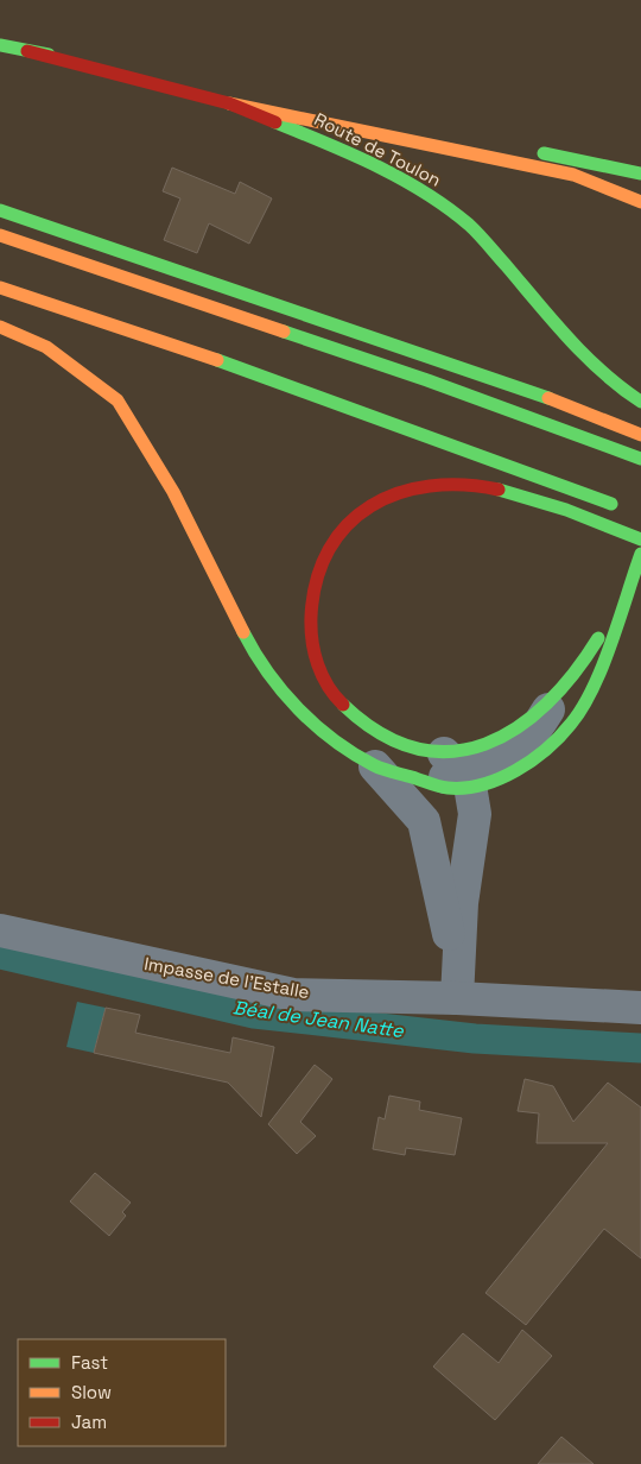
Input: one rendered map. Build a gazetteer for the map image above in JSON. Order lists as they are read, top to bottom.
{
  "streets": {
    "main road": ["Route de Toulon"],
    "street": ["Impasse de l'Estalle"]
  },
  "water": ["Béal de Jean Natte"],
  "legend": ["Fast", "Slow", "Jam"]
}
